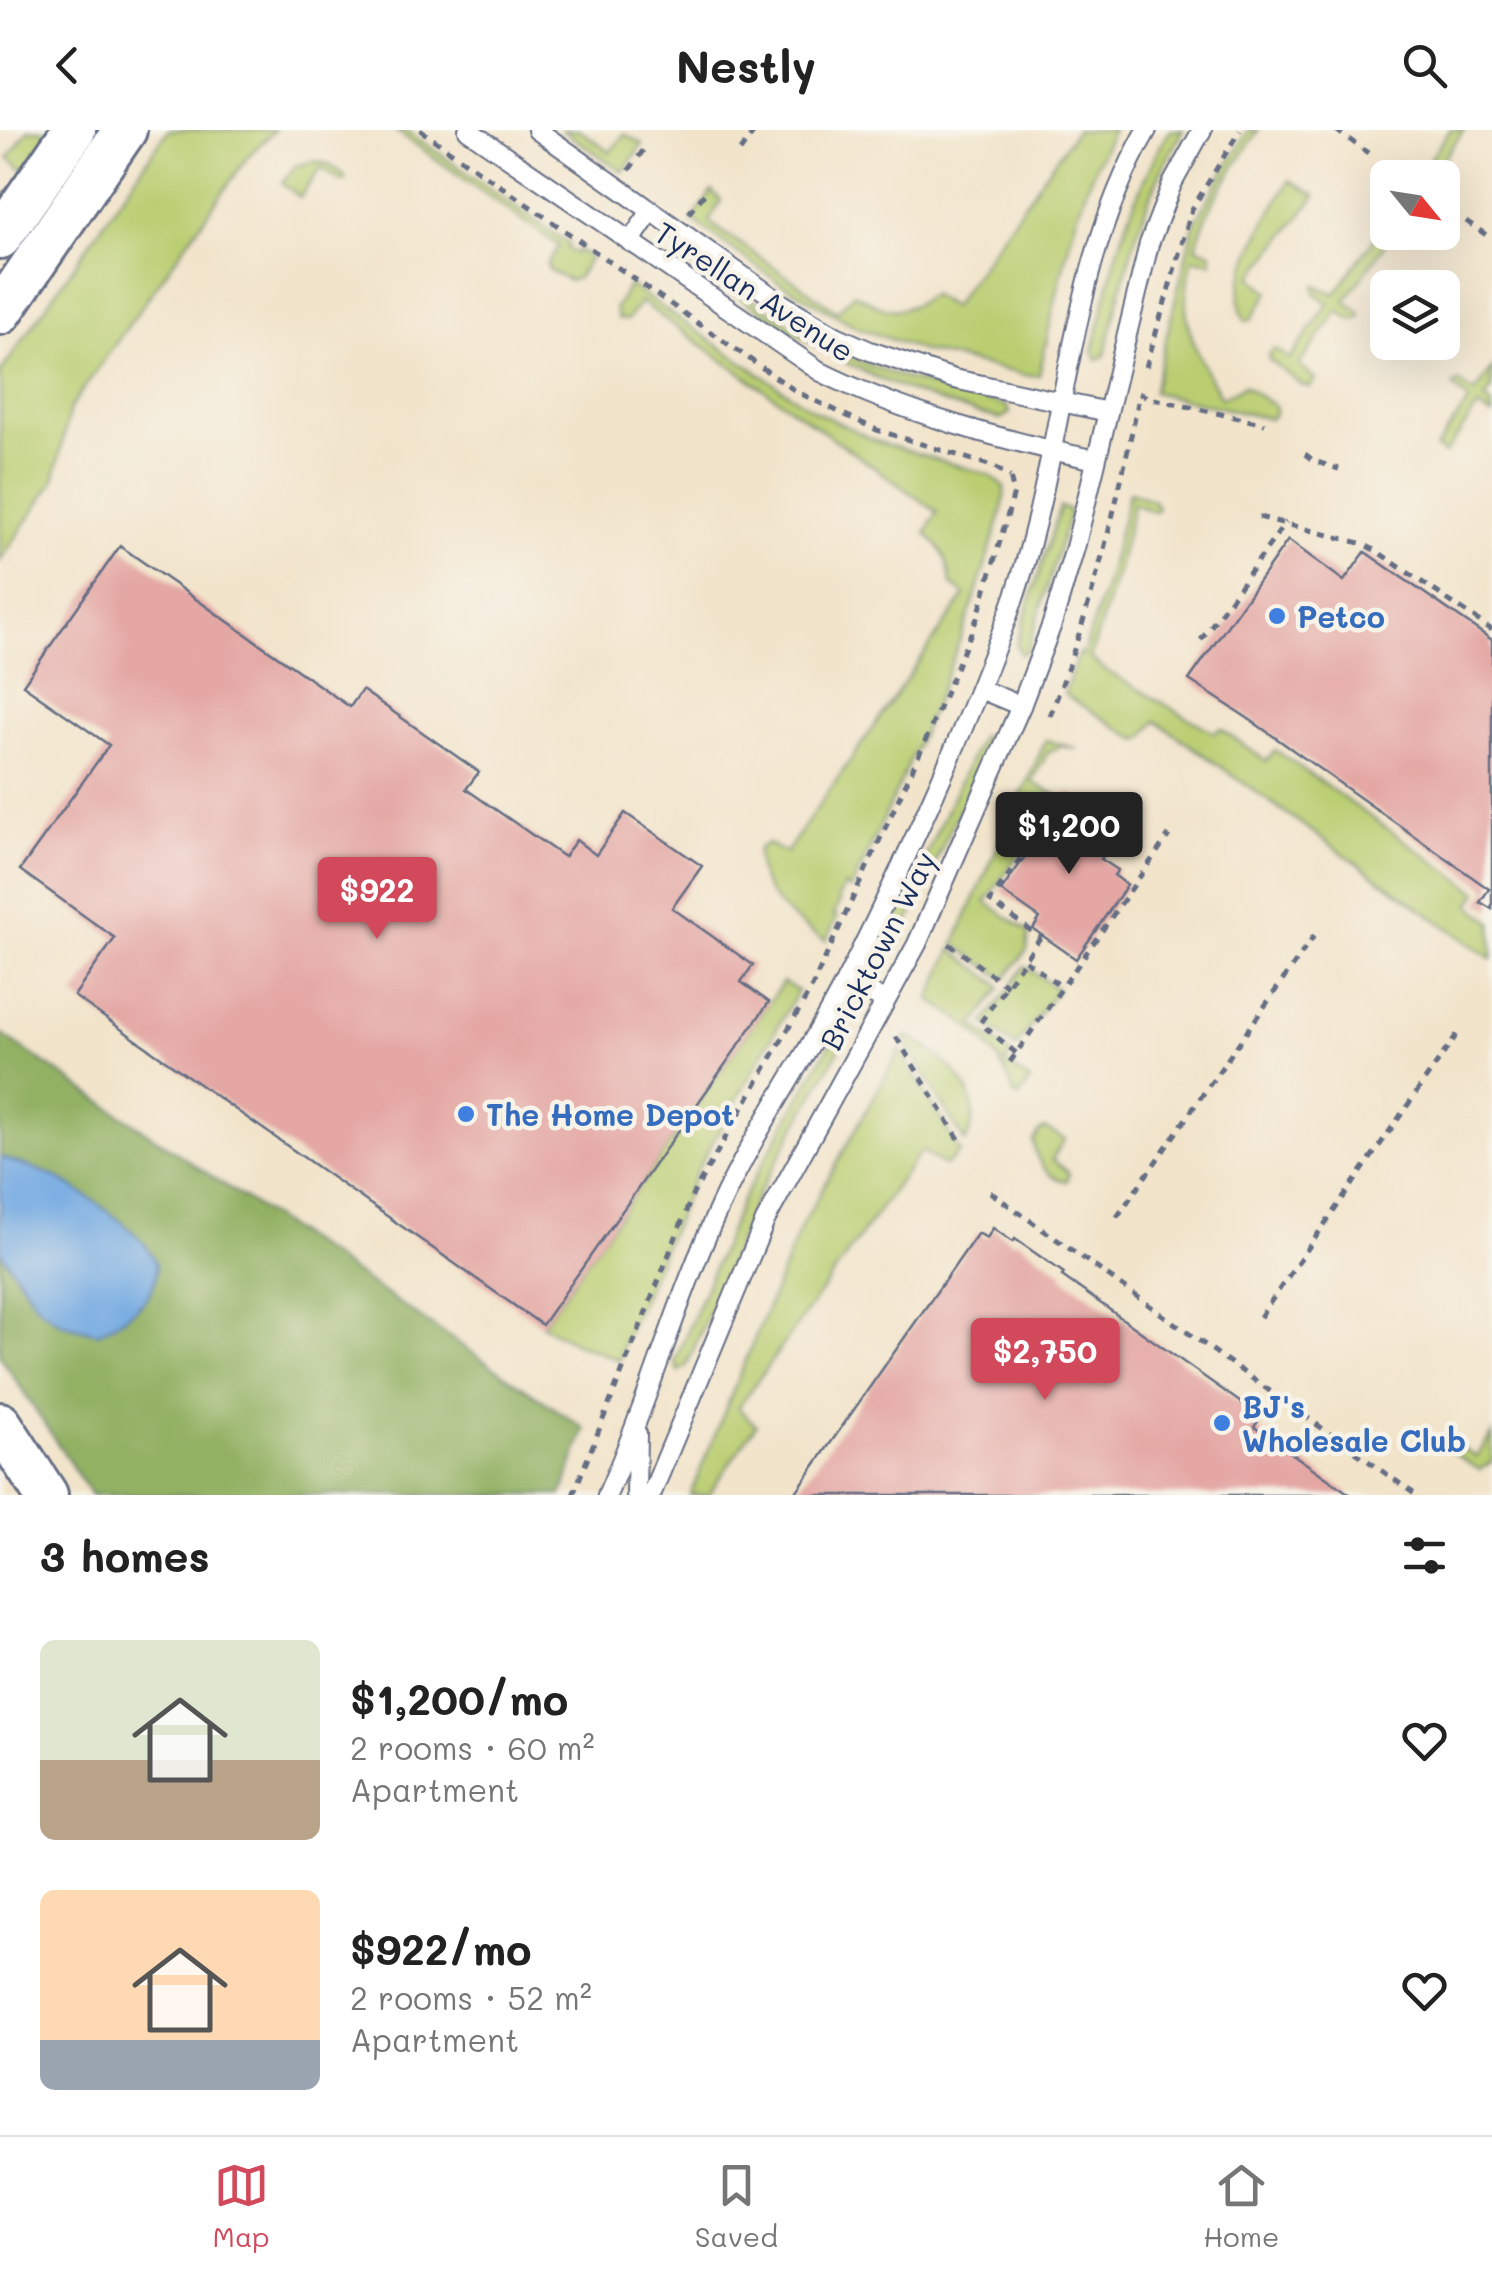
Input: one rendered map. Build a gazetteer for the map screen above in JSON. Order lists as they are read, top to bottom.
{
  "streets": {
    "lane": ["Tyrellan Avenue", "Bricktown Way"]
  },
  "crossings": [
    ["Tyrellan Avenue", "Bricktown Way"]
  ],
  "places": ["Petco", "The Home Depot", "BJ's Wholesale Club"],
  "north": "bottom right",
  "page": {
    "header": "Nestly",
    "price": ["$1,200", "$922", "$2,750"],
    "heading": "3 homes",
    "list": [
      {
        "name": "$1,200/mo",
        "note": "2 rooms · 60 m² · Apartment"
      },
      {
        "name": "$922/mo",
        "note": "2 rooms · 52 m² · Apartment"
      }
    ],
    "tabs": ["Map", "Saved", "Home"]
  }
}
